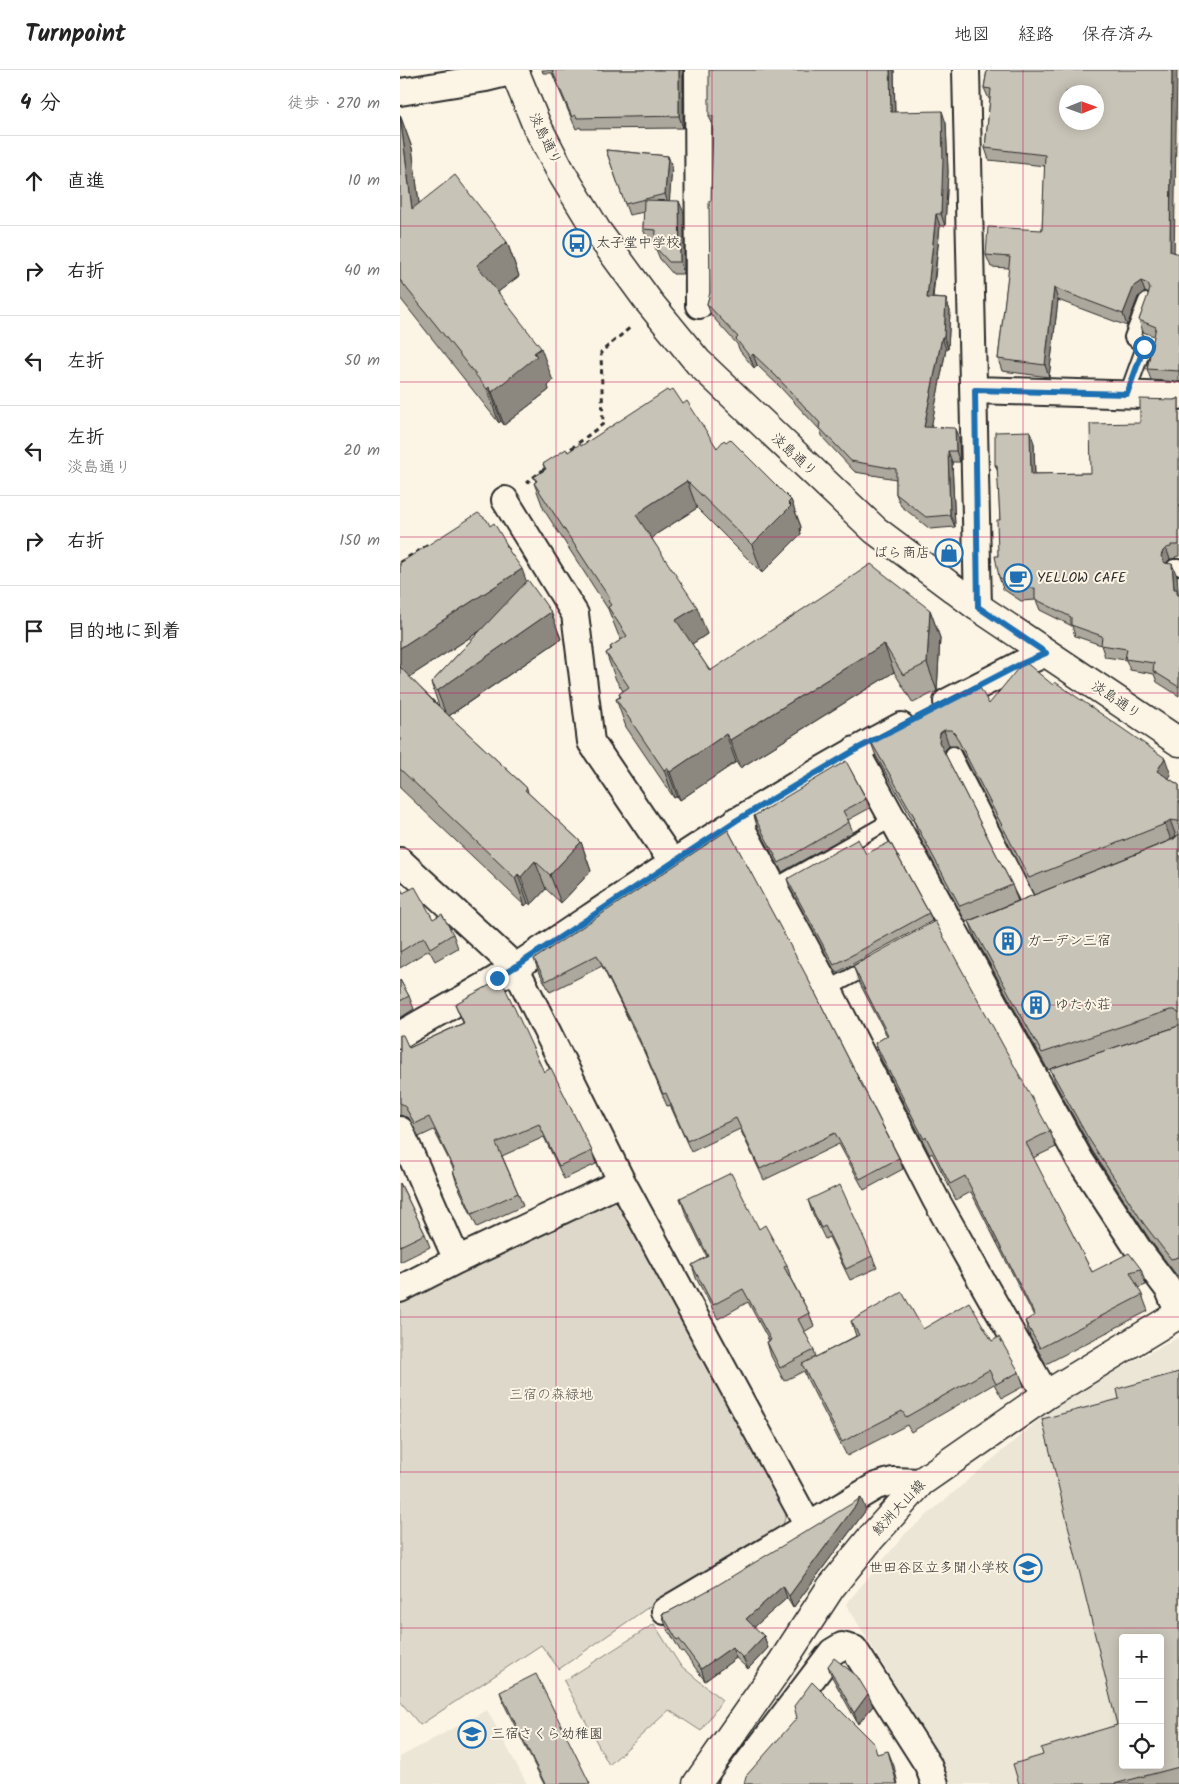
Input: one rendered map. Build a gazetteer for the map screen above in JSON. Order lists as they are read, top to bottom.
{
  "streets": {
    "main road": ["淡島通り", "鮫洲大山線"]
  },
  "parks": ["三宿の森緑地"],
  "places": {
    "bus stop": ["太子堂中学校"],
    "shop": ["ばら商店"],
    "cafe": ["YELLOW CAFE"],
    "building": ["ガーデン三宿", "ゆたか荘"],
    "school or university": ["世田谷区立多聞小学校", "三宿さくら幼稚園"]
  },
  "north": "right",
  "page": {
    "header": "Turnpoint",
    "nav": ["地図", "経路", "保存済み"],
    "heading": ["4 分", "徒歩 · 270 m"],
    "list": [
      ["直進", "10 m"],
      ["右折", "40 m"],
      ["左折", "50 m"],
      ["左折", "淡島通り", "20 m"],
      ["右折", "150 m"],
      "目的地に到着"
    ],
    "map_buttons": ["+", "−"]
  }
}
